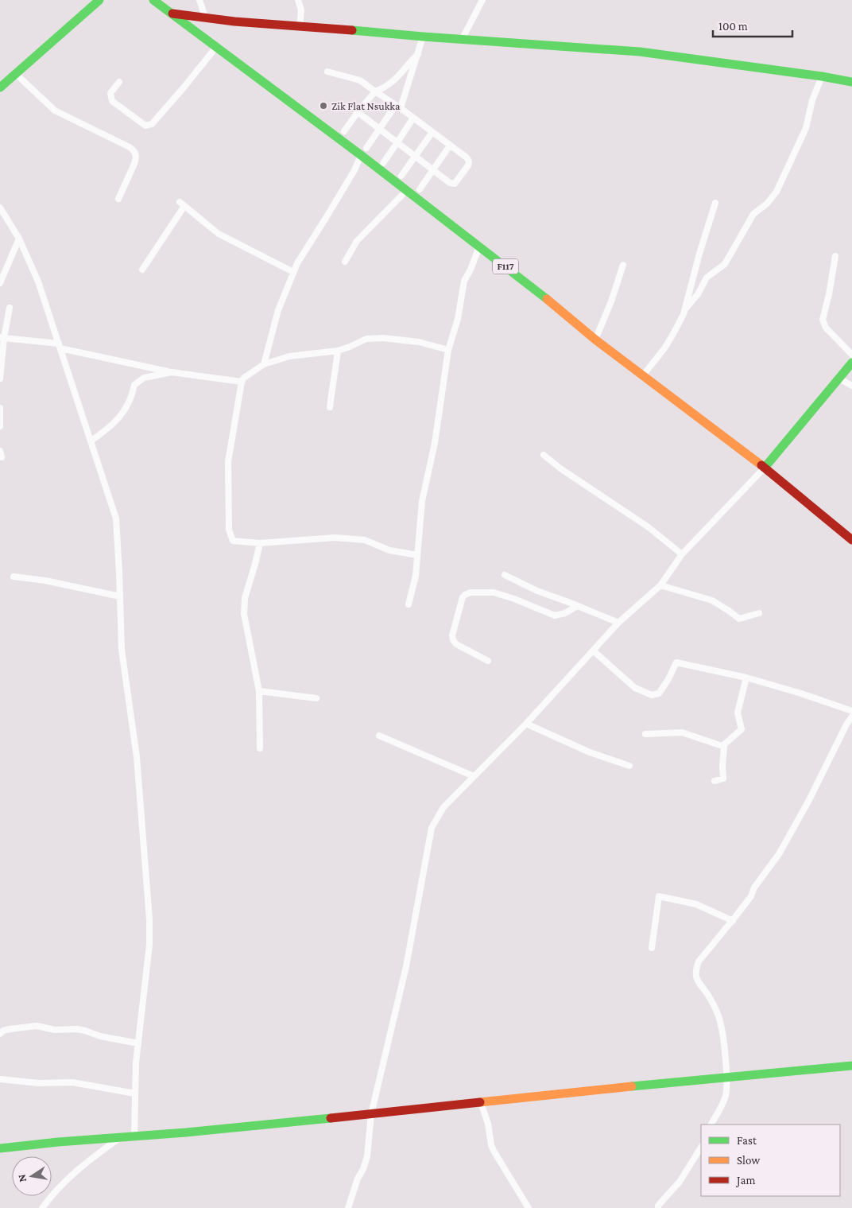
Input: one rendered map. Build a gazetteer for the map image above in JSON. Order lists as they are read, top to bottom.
{
  "streets": {
    "main road": ["F117"]
  },
  "places": ["Zik Flat Nsukka"],
  "legend": ["Fast", "Slow", "Jam"],
  "scale_bar": "100 m",
  "north": "left"
}
